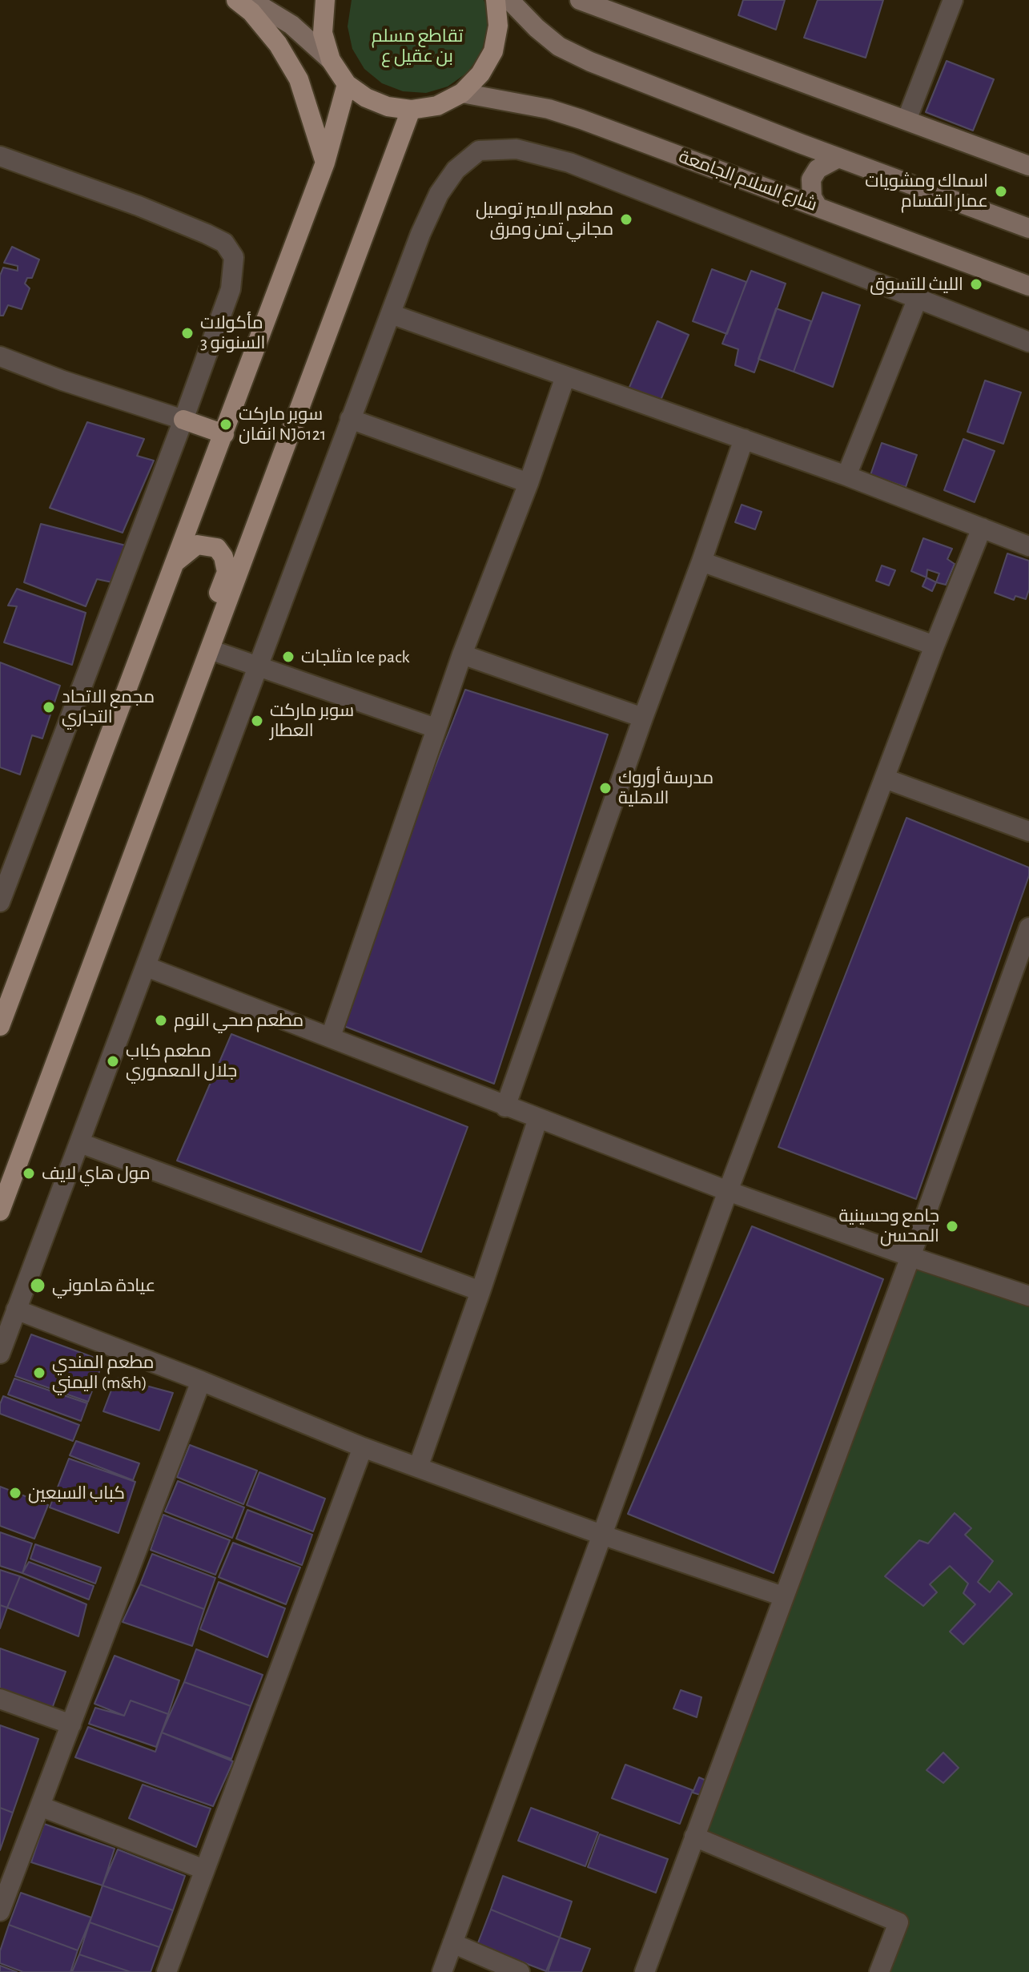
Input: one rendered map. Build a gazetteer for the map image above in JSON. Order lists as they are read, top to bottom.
{
  "streets": {
    "main road": ["شارع السلام الجامعة"]
  },
  "parks": ["تقاطع مسلم بن عقيل ع"],
  "places": [
    "اسماك ومشويات عمار القسام",
    "مطعم الامير توصيل مجاني تمن ومرق",
    "الليث للتسوق",
    "مأكولات السنونو 3",
    "سوبر ماركت انفان NJ0121",
    "مثلجات Ice pack",
    "مجمع الاتحاد التجاري",
    "سوبر ماركت العطار",
    "مدرسة أوروك الاهلية",
    "مطعم صحي النوم",
    "مطعم كباب جلال المعموري",
    "مول هاي لايف",
    "جامع وحسينية المحسن",
    "عيادة هاموني",
    "مطعم المندي اليمني (m&h)",
    "كباب السبعين"
  ]
}
